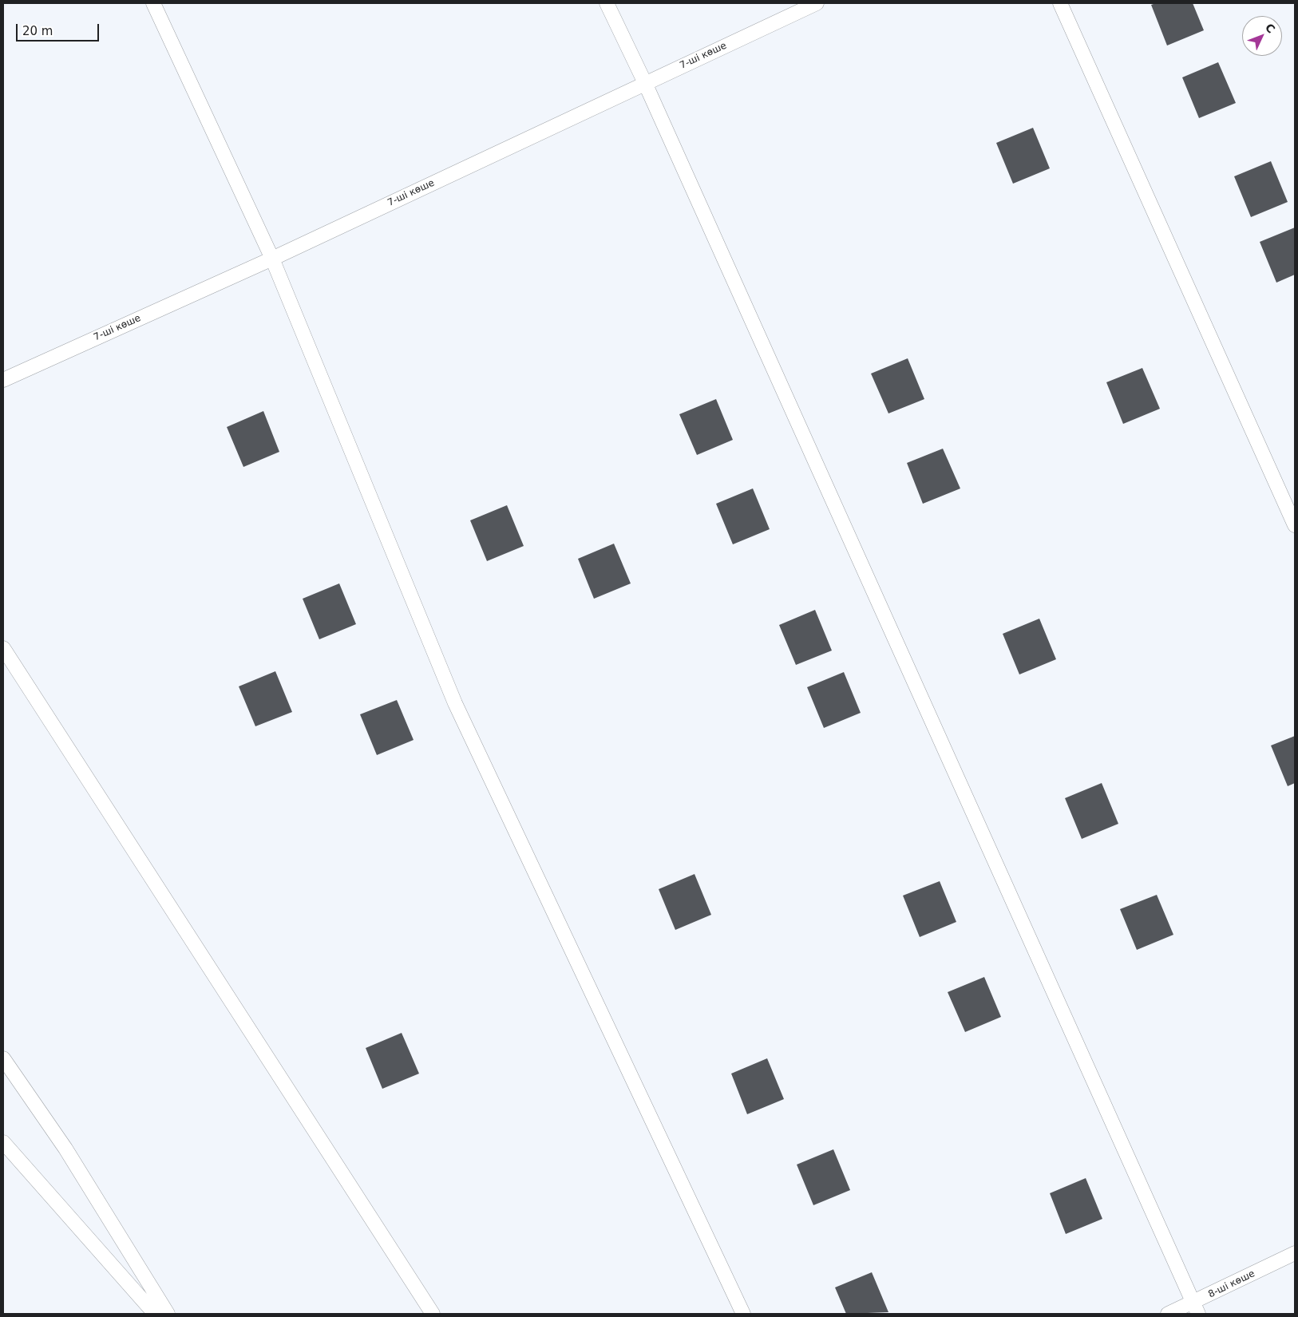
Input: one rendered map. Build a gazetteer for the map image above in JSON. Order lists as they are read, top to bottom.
{
  "streets": {
    "lane": ["7-ші көше", "8-ші көше"]
  },
  "scale_bar": "20 m",
  "north": "top right"
}
